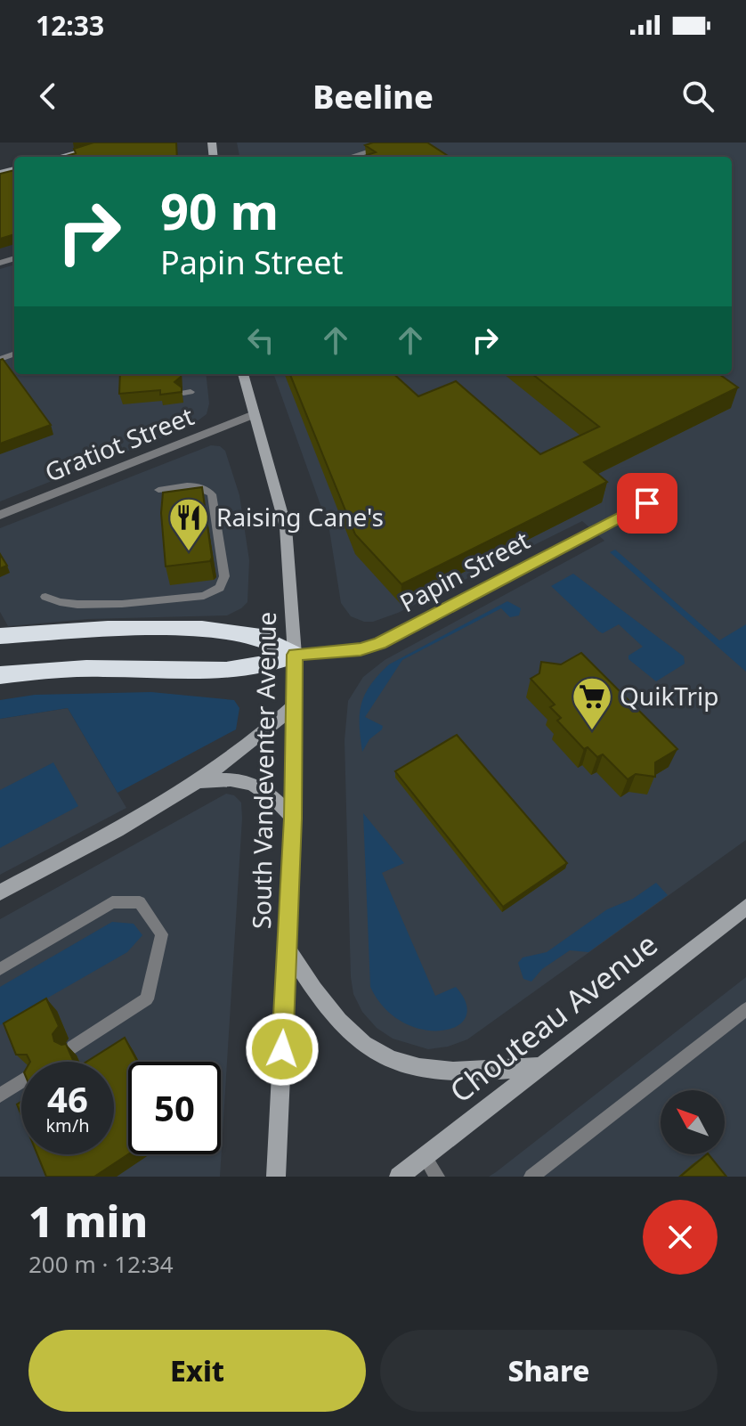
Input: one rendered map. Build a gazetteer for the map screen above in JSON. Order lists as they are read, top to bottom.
{
  "streets": {
    "main road": ["South Vandeventer Avenue", "Chouteau Avenue"],
    "street": ["Gratiot Street", "Papin Street"]
  },
  "crossings": [
    ["Gratiot Street", "South Vandeventer Avenue"],
    ["Papin Street", "South Vandeventer Avenue"]
  ],
  "places": {
    "restaurant": ["Raising Cane's"],
    "supermarket": ["QuikTrip"]
  },
  "north": "top left",
  "page": {
    "status": "12:33",
    "header": "Beeline",
    "turn": ["90 m", "Papin Street"],
    "speed": "46 km/h",
    "limit": "50",
    "heading": ["1 min", "200 m · 12:34"],
    "buttons": ["Exit", "Share"]
  }
}
